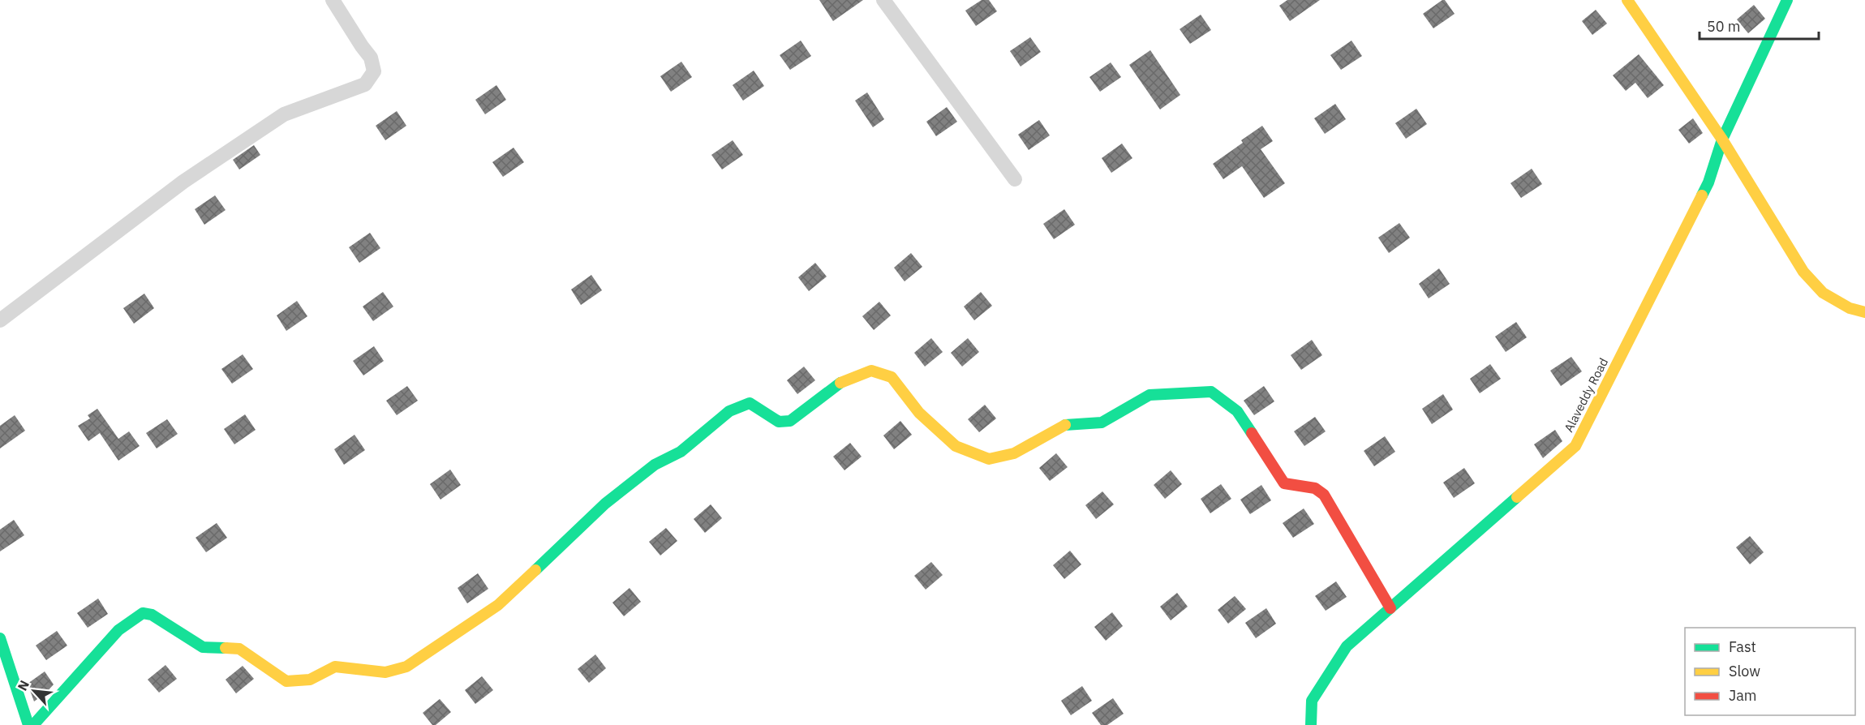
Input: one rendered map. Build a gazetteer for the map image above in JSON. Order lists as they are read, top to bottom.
{
  "streets": {
    "street": ["Alaveddy Road"]
  },
  "legend": ["Fast", "Slow", "Jam"],
  "scale_bar": "50 m",
  "north": "top left"
}
